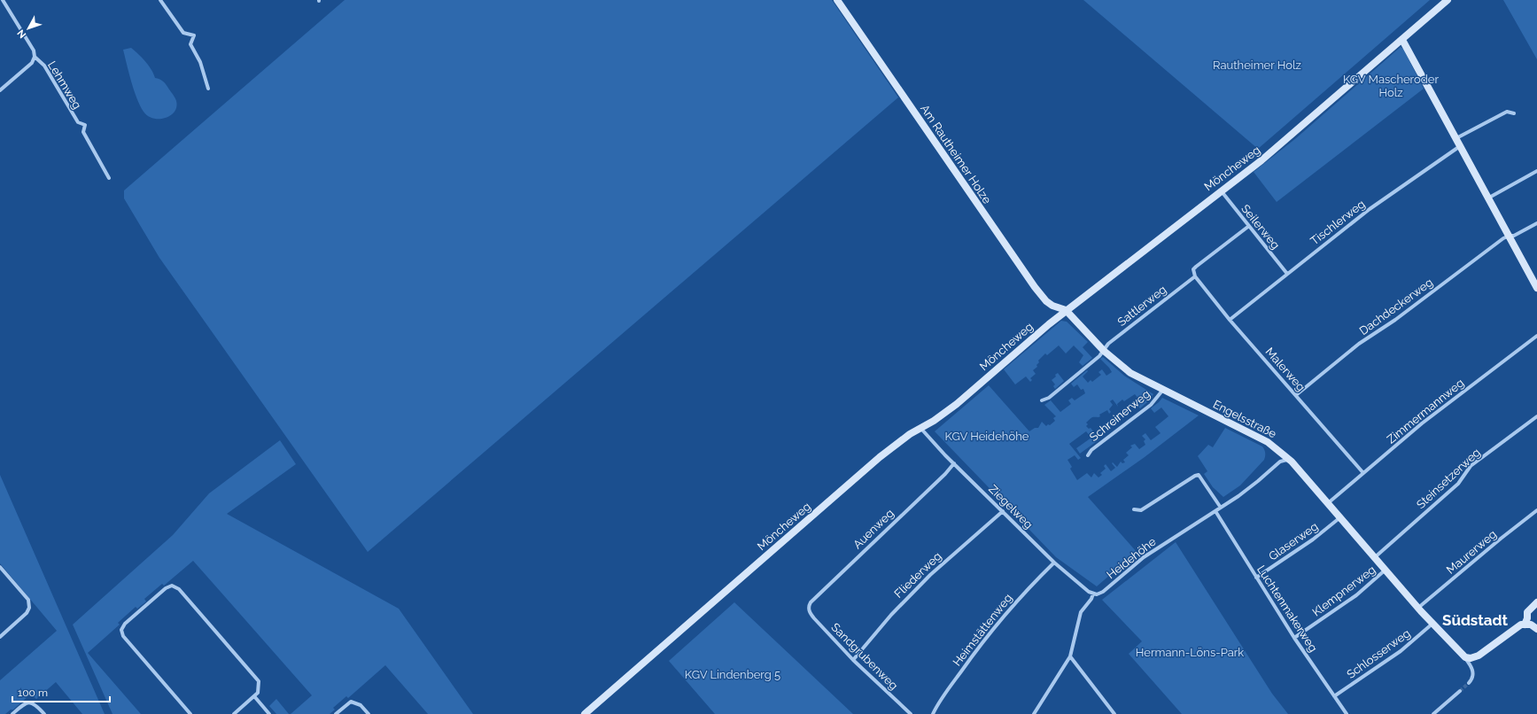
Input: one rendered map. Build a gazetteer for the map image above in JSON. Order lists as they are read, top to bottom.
{
  "streets": {
    "street": [
      "Lehmweg",
      "Am Rautheimer Holze",
      "Möncheweg",
      "Tischlerweg",
      "Seilerweg",
      "Sattlerweg",
      "Dachdeckerweg",
      "Malerweg",
      "Zimmermannweg",
      "Schreinerweg",
      "Engelsstraße",
      "Steinsetzerweg",
      "Ziegelweg",
      "Auenweg",
      "Glaserweg",
      "Maurerweg",
      "Heidehöhe",
      "Fliederweg",
      "Klempnerweg",
      "Luchtenmakerweg",
      "Heimstättenweg",
      "Schlosserweg",
      "Sandgrubenweg"
    ]
  },
  "crossings": [
    ["Am Rautheimer Holze", "Möncheweg"],
    ["Am Rautheimer Holze", "Engelsstraße"],
    ["Möncheweg", "Seilerweg"],
    ["Möncheweg", "Engelsstraße"],
    ["Möncheweg", "Ziegelweg"],
    ["Tischlerweg", "Seilerweg"],
    ["Tischlerweg", "Malerweg"],
    ["Seilerweg", "Sattlerweg"],
    ["Sattlerweg", "Malerweg"],
    ["Sattlerweg", "Engelsstraße"],
    ["Dachdeckerweg", "Malerweg"],
    ["Malerweg", "Zimmermannweg"],
    ["Zimmermannweg", "Engelsstraße"],
    ["Schreinerweg", "Engelsstraße"],
    ["Engelsstraße", "Steinsetzerweg"],
    ["Engelsstraße", "Glaserweg"],
    ["Engelsstraße", "Maurerweg"],
    ["Engelsstraße", "Heidehöhe"],
    ["Engelsstraße", "Klempnerweg"],
    ["Engelsstraße", "Schlosserweg"],
    ["Ziegelweg", "Auenweg"],
    ["Ziegelweg", "Heidehöhe"],
    ["Ziegelweg", "Fliederweg"],
    ["Ziegelweg", "Heimstättenweg"],
    ["Auenweg", "Sandgrubenweg"],
    ["Glaserweg", "Luchtenmakerweg"],
    ["Heidehöhe", "Luchtenmakerweg"],
    ["Fliederweg", "Sandgrubenweg"],
    ["Klempnerweg", "Luchtenmakerweg"],
    ["Luchtenmakerweg", "Schlosserweg"]
  ],
  "districts": ["Südstadt"],
  "parks": [
    "Rautheimer Holz",
    "KGV Mascheroder Holz",
    "KGV Heidehöhe",
    "Hermann-Löns-Park",
    "KGV Lindenberg 5"
  ],
  "scale_bar": "100 m",
  "north": "bottom left"
}
